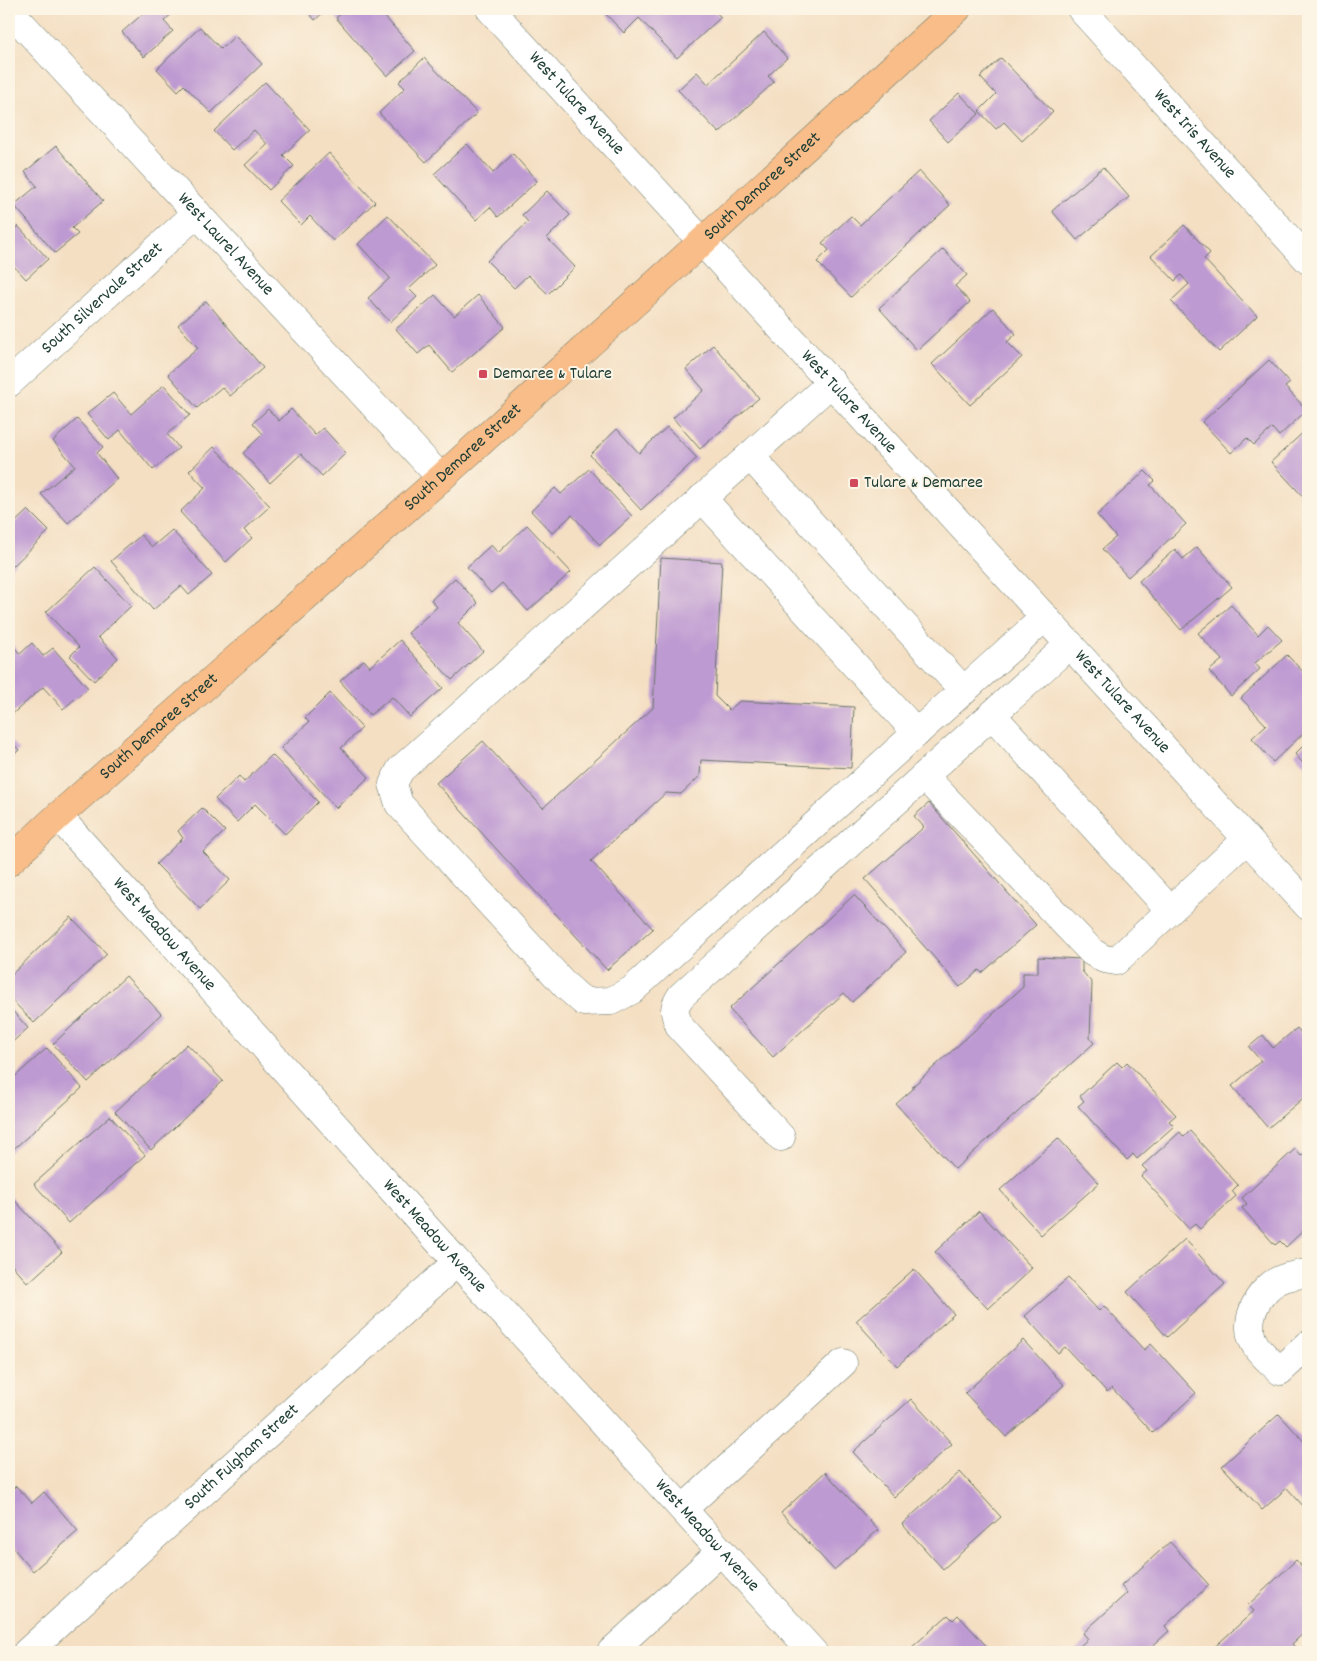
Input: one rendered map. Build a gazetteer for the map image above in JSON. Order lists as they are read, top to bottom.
{
  "streets": {
    "main road": ["South Demaree Street"],
    "street": [
      "West Tulare Avenue",
      "West Iris Avenue",
      "West Laurel Avenue",
      "South Silvervale Street",
      "West Meadow Avenue",
      "South Fulgham Street"
    ]
  },
  "crossings": [
    ["West Tulare Avenue", "South Demaree Street"],
    ["South Demaree Street", "West Laurel Avenue"],
    ["South Demaree Street", "West Meadow Avenue"],
    ["West Laurel Avenue", "South Silvervale Street"],
    ["West Meadow Avenue", "South Fulgham Street"]
  ],
  "places": {
    "transit": ["Demaree & Tulare", "Tulare & Demaree"]
  }
}
